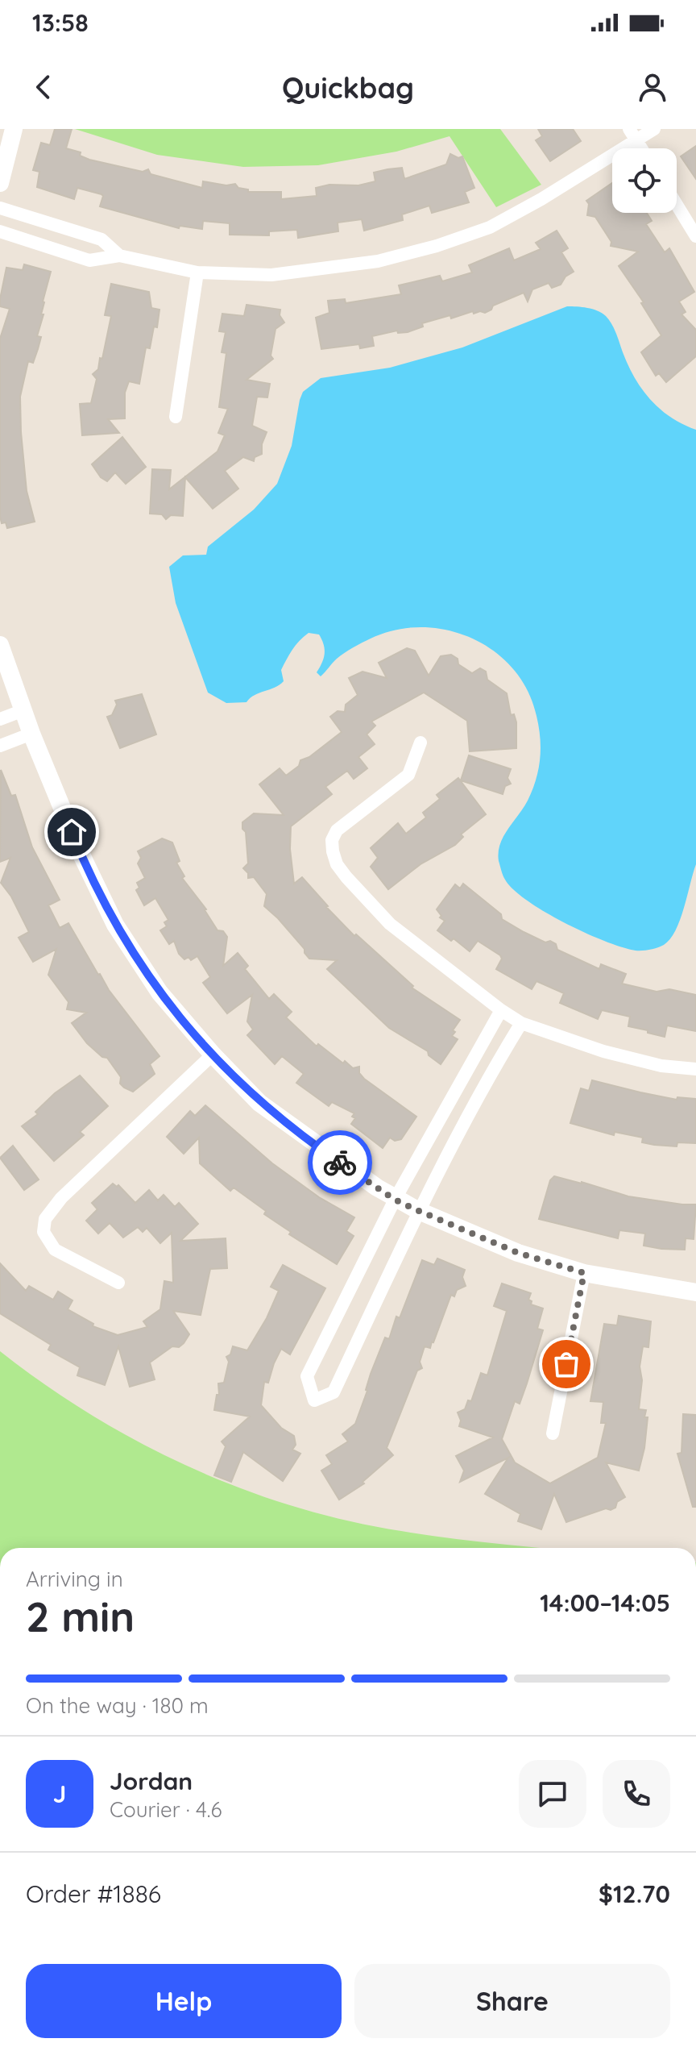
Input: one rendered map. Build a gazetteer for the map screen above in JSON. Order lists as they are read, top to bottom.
{
  "page": {
    "status": "13:58",
    "header": "Quickbag",
    "heading": ["2 min", "Arriving in", "14:00–14:05"],
    "panel": [
      "Jordan",
      "Courier · 4.6",
      "Order #1886",
      "$12.70"
    ],
    "bar": "On the way · 180 m",
    "round": "J",
    "buttons": ["Help", "Share"]
  }
}
